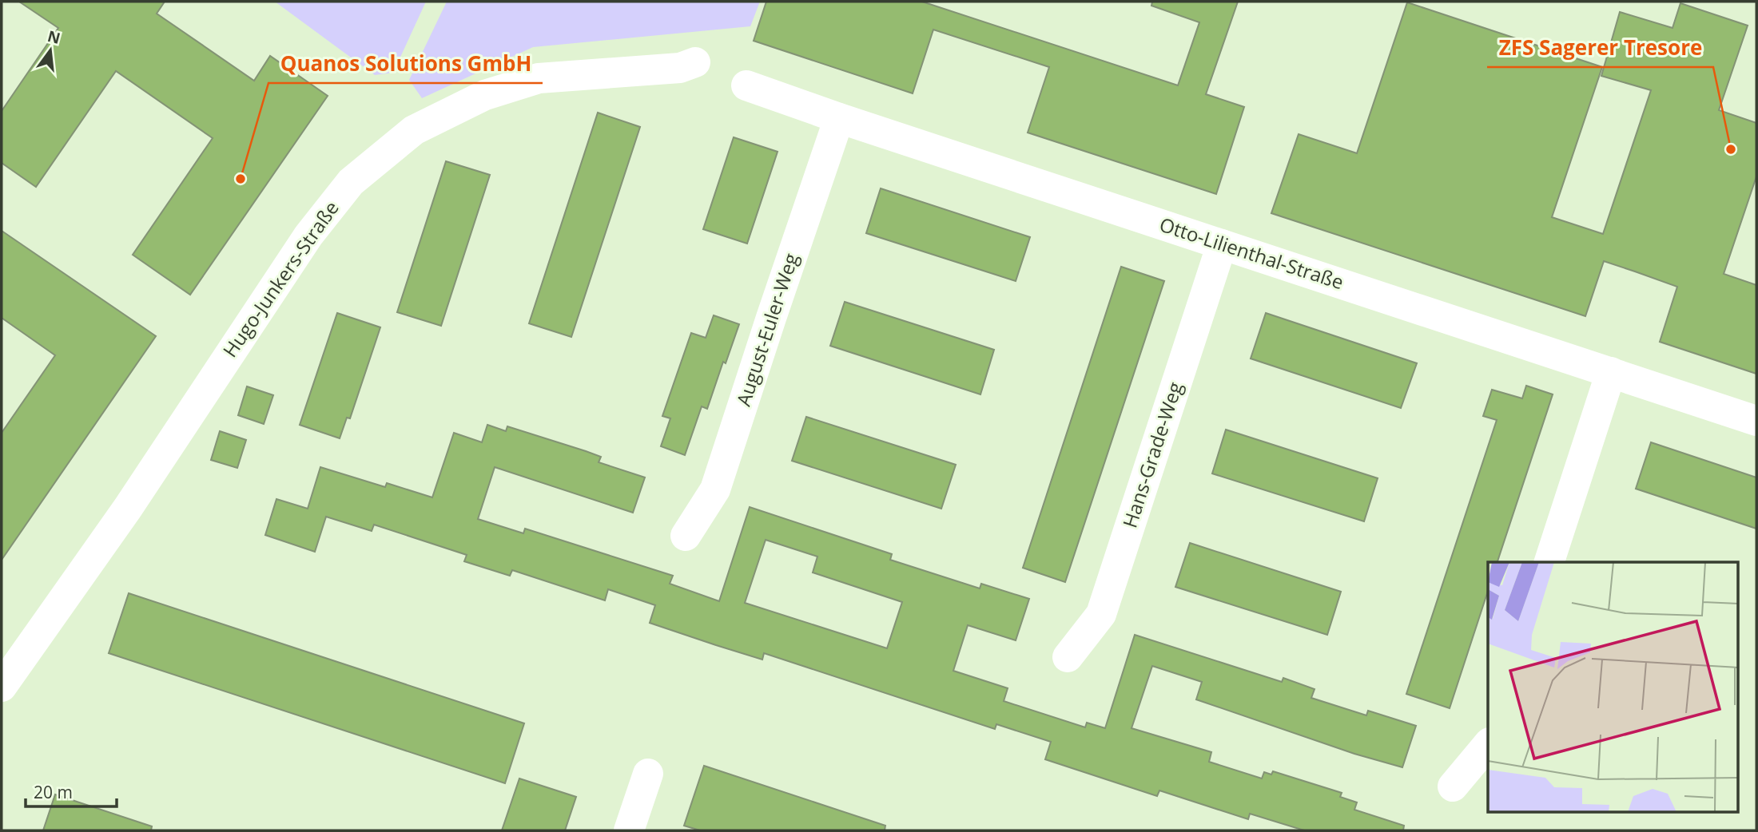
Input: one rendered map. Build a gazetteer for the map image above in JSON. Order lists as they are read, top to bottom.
{
  "streets": {
    "street": [
      "Otto-Lilienthal-Straße",
      "Hugo-Junkers-Straße",
      "August-Euler-Weg",
      "Hans-Grade-Weg"
    ]
  },
  "crossings": [
    ["Otto-Lilienthal-Straße", "August-Euler-Weg"],
    ["Otto-Lilienthal-Straße", "Hans-Grade-Weg"]
  ],
  "places": ["ZFS Sagerer Tresore", "Quanos Solutions GmbH"],
  "scale_bar": "20 m",
  "north": "top"
}
